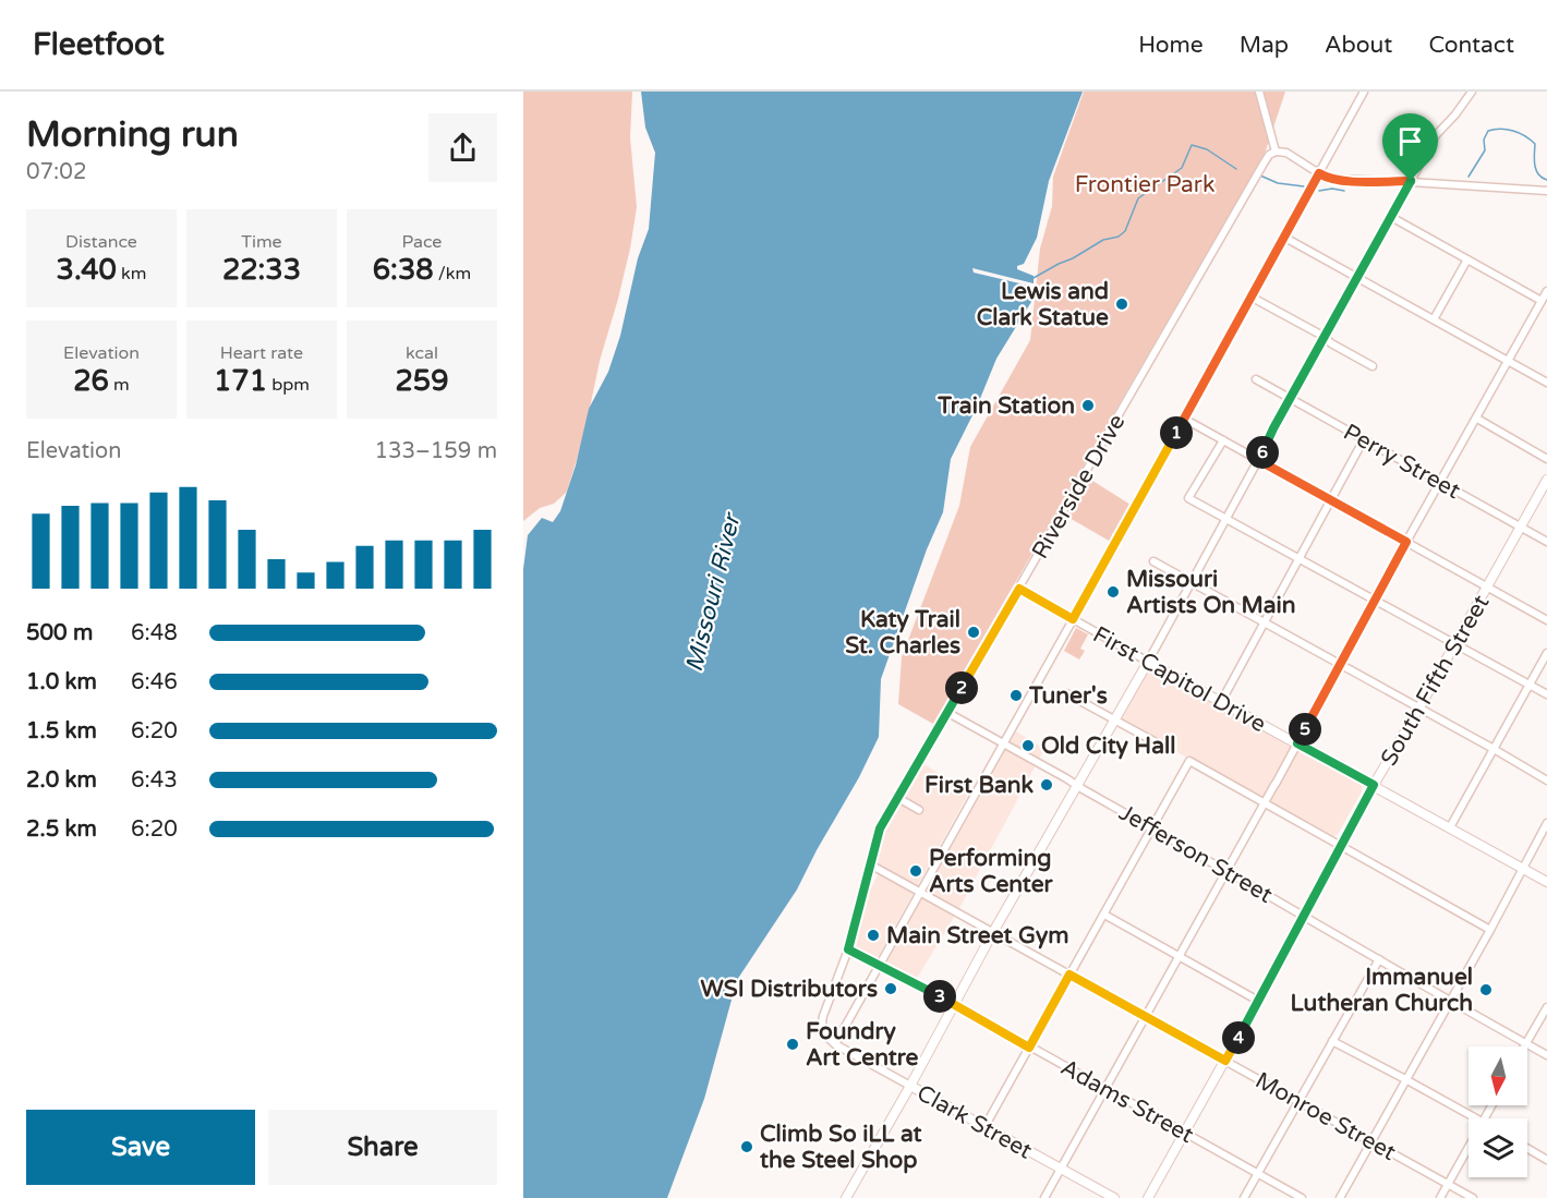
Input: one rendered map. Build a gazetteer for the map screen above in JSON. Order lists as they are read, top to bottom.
{
  "streets": {
    "main road": ["First Capitol Drive", "South Fifth Street", "Clark Street"],
    "street": [
      "Perry Street",
      "Riverside Drive",
      "Jefferson Street",
      "Adams Street",
      "Monroe Street"
    ]
  },
  "crossings": [
    ["Perry Street", "South Fifth Street"],
    ["Riverside Drive", "First Capitol Drive"],
    ["Riverside Drive", "Jefferson Street"],
    ["Riverside Drive", "Adams Street"],
    ["Riverside Drive", "Monroe Street"],
    ["Riverside Drive", "Clark Street"],
    ["First Capitol Drive", "South Fifth Street"],
    ["South Fifth Street", "Jefferson Street"],
    ["South Fifth Street", "Adams Street"],
    ["South Fifth Street", "Monroe Street"]
  ],
  "water": ["Missouri River"],
  "parks": ["Frontier Park"],
  "places": [
    "Lewis and Clark Statue",
    "Train Station",
    "Missouri Artists On Main",
    "Katy Trail St. Charles",
    "Tuner's",
    "Old City Hall",
    "First Bank",
    "Performing Arts Center",
    "Main Street Gym",
    "WSI Distributors",
    "Immanuel Lutheran Church",
    "Foundry Art Centre",
    "Climb So iLL at the Steel Shop"
  ],
  "north": "bottom",
  "page": {
    "header": "Fleetfoot",
    "nav": [
      "Home",
      "Map",
      "About",
      "Contact"
    ],
    "heading": ["Morning run", "07:02"],
    "stats": [
      ["Distance", "3.40 km"],
      ["Time", "22:33"],
      ["Pace", "6:38 /km"],
      ["Elevation", "26 m"],
      ["Heart rate", "171 bpm"],
      ["kcal", "259"]
    ],
    "pins": [
      "1",
      "6",
      "2",
      "5",
      "3",
      "4"
    ],
    "chart": ["Elevation", "133–159 m"],
    "list": [
      {
        "name": "500 m",
        "note": "6:48"
      },
      {
        "name": "1.0 km",
        "note": "6:46"
      },
      {
        "name": "1.5 km",
        "note": "6:20"
      },
      {
        "name": "2.0 km",
        "note": "6:43"
      },
      {
        "name": "2.5 km",
        "note": "6:20"
      }
    ],
    "buttons": ["Save", "Share"]
  }
}
